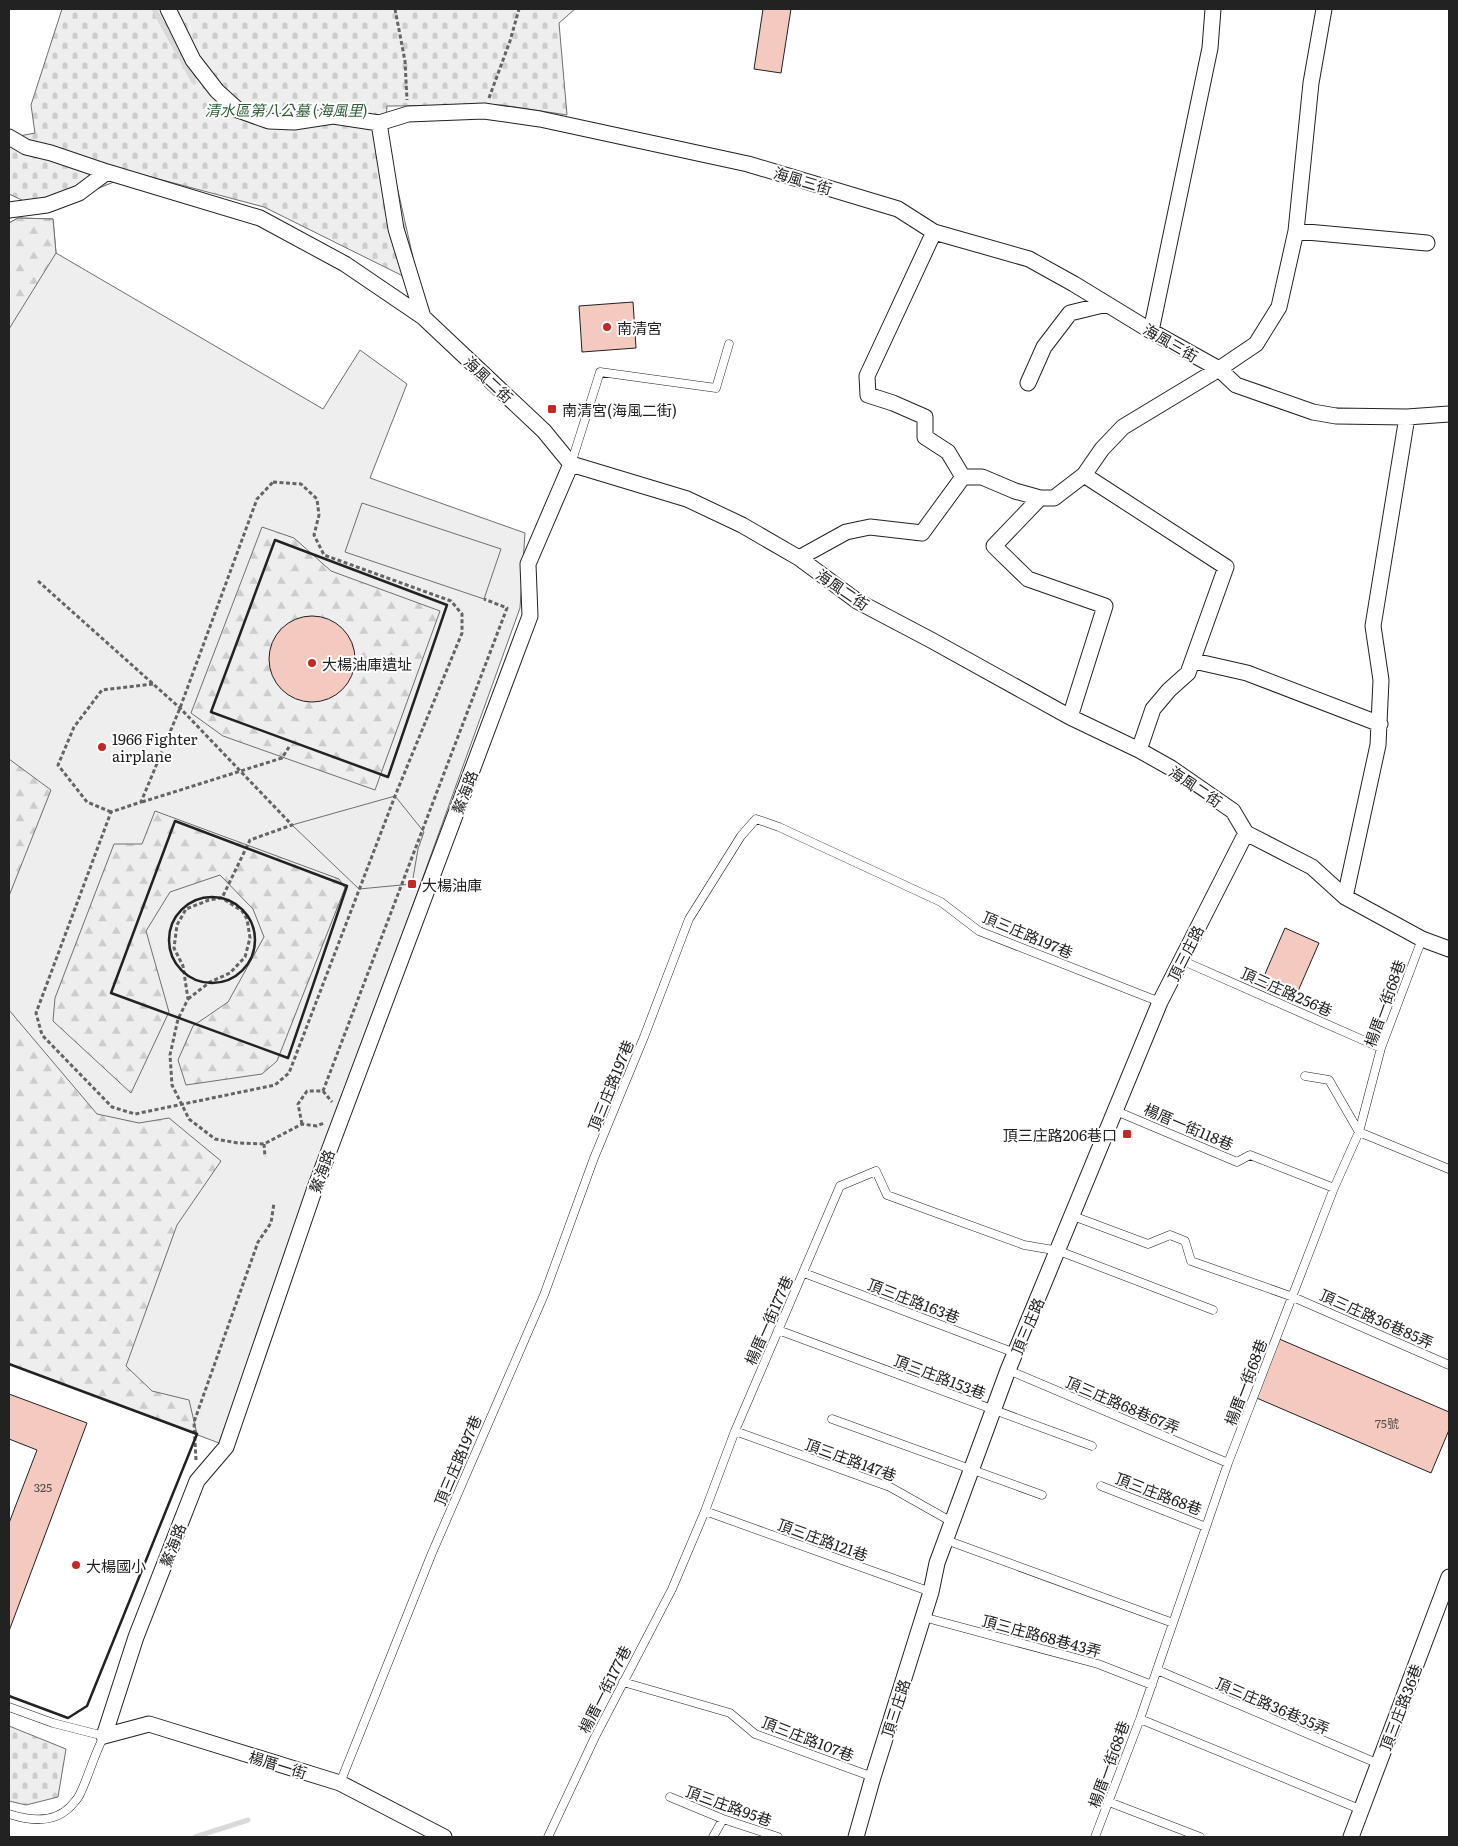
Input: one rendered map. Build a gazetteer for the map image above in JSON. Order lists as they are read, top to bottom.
{
  "streets": {
    "street": [
      "海風三街",
      "海風二街",
      "鰲海路",
      "頂三庄路",
      "頂三庄路36巷",
      "楊厝一街"
    ],
    "lane": [
      "頂三庄路197巷",
      "頂三庄路256巷",
      "楊厝一街68巷",
      "楊厝一街118巷",
      "頂三庄路163巷",
      "頂三庄路36巷85弄",
      "楊厝一街177巷",
      "頂三庄路153巷",
      "頂三庄路68巷67弄",
      "頂三庄路147巷",
      "頂三庄路68巷",
      "頂三庄路121巷",
      "頂三庄路68巷43弄",
      "頂三庄路36巷35弄",
      "頂三庄路107巷",
      "頂三庄路95巷"
    ]
  },
  "crossings": [
    ["海風三街", "海風二街"],
    ["海風二街", "鰲海路"],
    ["海風二街", "頂三庄路"],
    ["鰲海路", "楊厝一街"],
    ["頂三庄路197巷", "頂三庄路"],
    ["頂三庄路197巷", "楊厝一街"],
    ["頂三庄路", "頂三庄路256巷"],
    ["頂三庄路", "楊厝一街118巷"],
    ["頂三庄路", "頂三庄路163巷"],
    ["頂三庄路", "頂三庄路36巷85弄"],
    ["頂三庄路", "楊厝一街177巷"],
    ["頂三庄路", "頂三庄路153巷"],
    ["頂三庄路", "頂三庄路68巷67弄"],
    ["頂三庄路", "頂三庄路147巷"],
    ["頂三庄路", "頂三庄路121巷"],
    ["頂三庄路", "頂三庄路68巷43弄"],
    ["頂三庄路", "頂三庄路107巷"],
    ["頂三庄路256巷", "楊厝一街68巷"],
    ["楊厝一街68巷", "楊厝一街118巷"],
    ["楊厝一街68巷", "頂三庄路36巷85弄"],
    ["楊厝一街68巷", "頂三庄路68巷67弄"],
    ["楊厝一街68巷", "頂三庄路68巷"],
    ["楊厝一街68巷", "頂三庄路68巷43弄"],
    ["楊厝一街68巷", "頂三庄路36巷35弄"],
    ["頂三庄路163巷", "楊厝一街177巷"],
    ["楊厝一街177巷", "頂三庄路153巷"],
    ["楊厝一街177巷", "頂三庄路147巷"],
    ["楊厝一街177巷", "頂三庄路121巷"],
    ["楊厝一街177巷", "頂三庄路107巷"],
    ["頂三庄路36巷35弄", "頂三庄路36巷"]
  ],
  "parks": ["清水區第八公墓 (海風里)"],
  "places": {
    "other": [
      "南清宮",
      "大楊油庫遺址",
      "1966 Fighter airplane",
      "大楊國小"
    ],
    "transit": ["南清宮(海風二街)", "大楊油庫", "頂三庄路206巷口"]
  },
  "house_numbers": ["75號", "325"]
}
